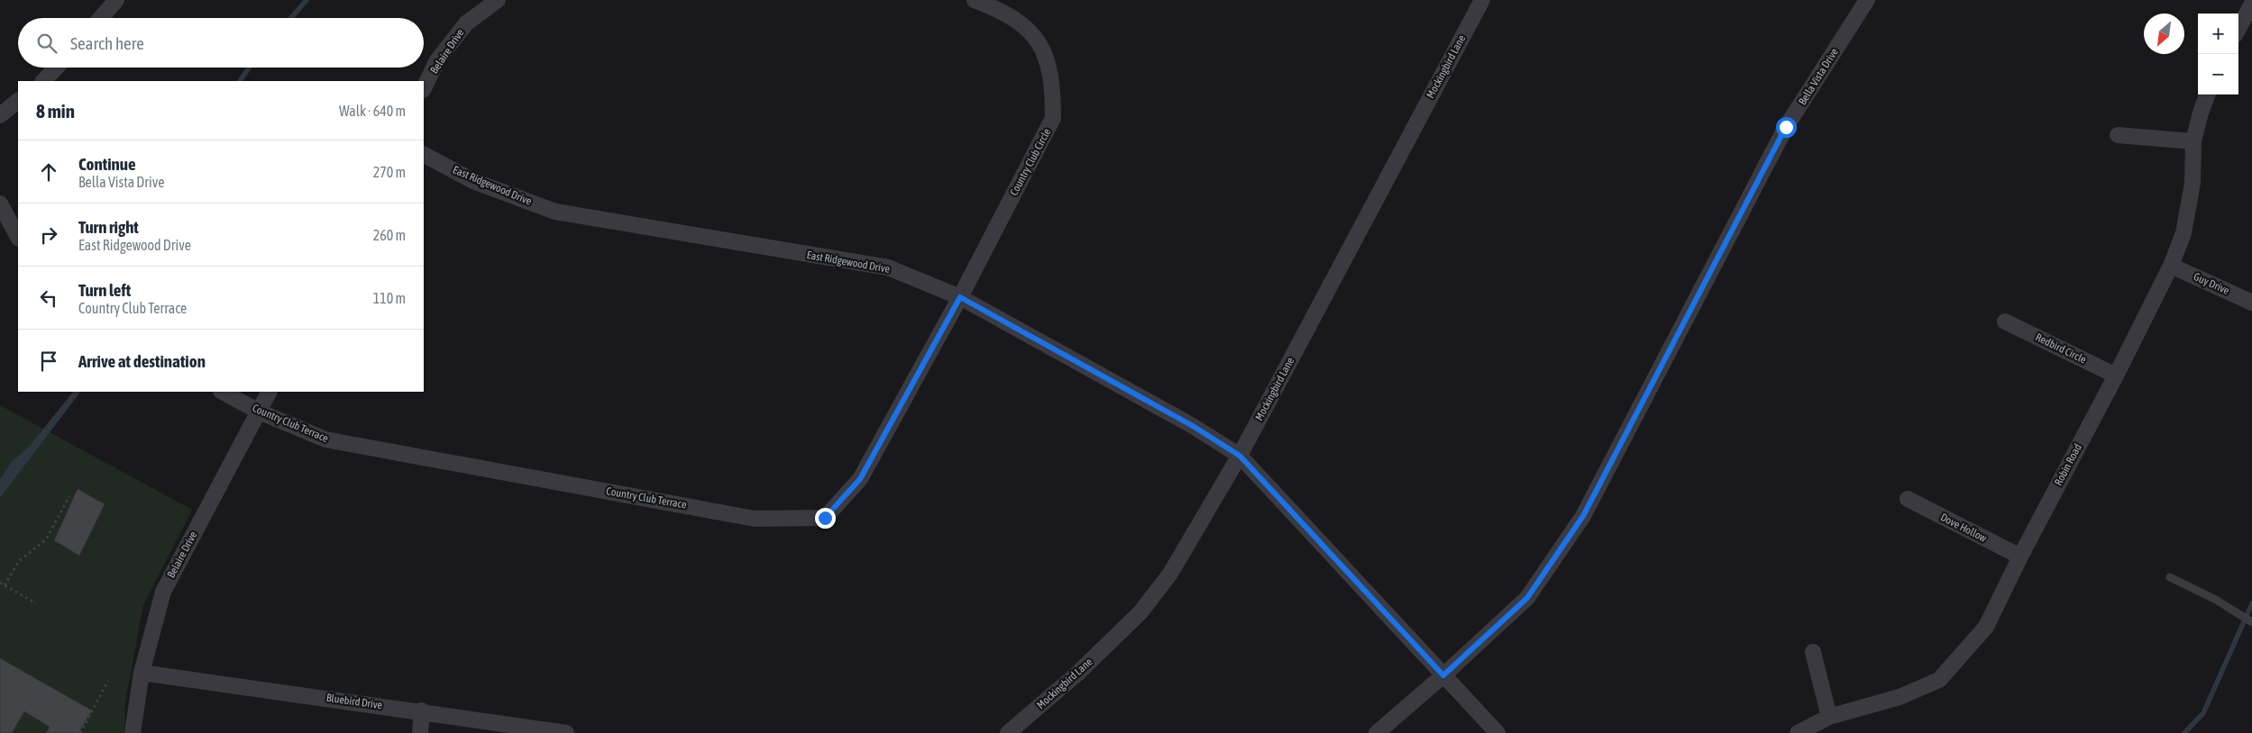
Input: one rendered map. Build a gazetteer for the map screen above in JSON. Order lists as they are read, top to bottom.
{
  "streets": {
    "street": [
      "Belaire Drive",
      "Mockingbird Lane",
      "Bella Vista Drive",
      "Country Club Circle",
      "East Ridgewood Drive",
      "Guy Drive",
      "Redbird Circle",
      "Country Club Terrace",
      "Robin Road",
      "Dove Hollow",
      "Bluebird Drive"
    ]
  },
  "crossings": [
    ["Belaire Drive", "Country Club Terrace"],
    ["Belaire Drive", "Bluebird Drive"],
    ["Mockingbird Lane", "East Ridgewood Drive"],
    ["Bella Vista Drive", "East Ridgewood Drive"],
    ["Country Club Circle", "East Ridgewood Drive"],
    ["Country Club Circle", "Country Club Terrace"],
    ["East Ridgewood Drive", "Country Club Terrace"],
    ["Guy Drive", "Robin Road"],
    ["Redbird Circle", "Robin Road"],
    ["Robin Road", "Dove Hollow"]
  ],
  "north": "bottom left",
  "page": {
    "map_buttons": ["+", "−"],
    "search": "Search here",
    "heading": ["8 min", "Walk · 640 m"],
    "list": [
      ["Continue", "Bella Vista Drive", "270 m"],
      ["Turn right", "East Ridgewood Drive", "260 m"],
      ["Turn left", "Country Club Terrace", "110 m"],
      "Arrive at destination"
    ]
  }
}
